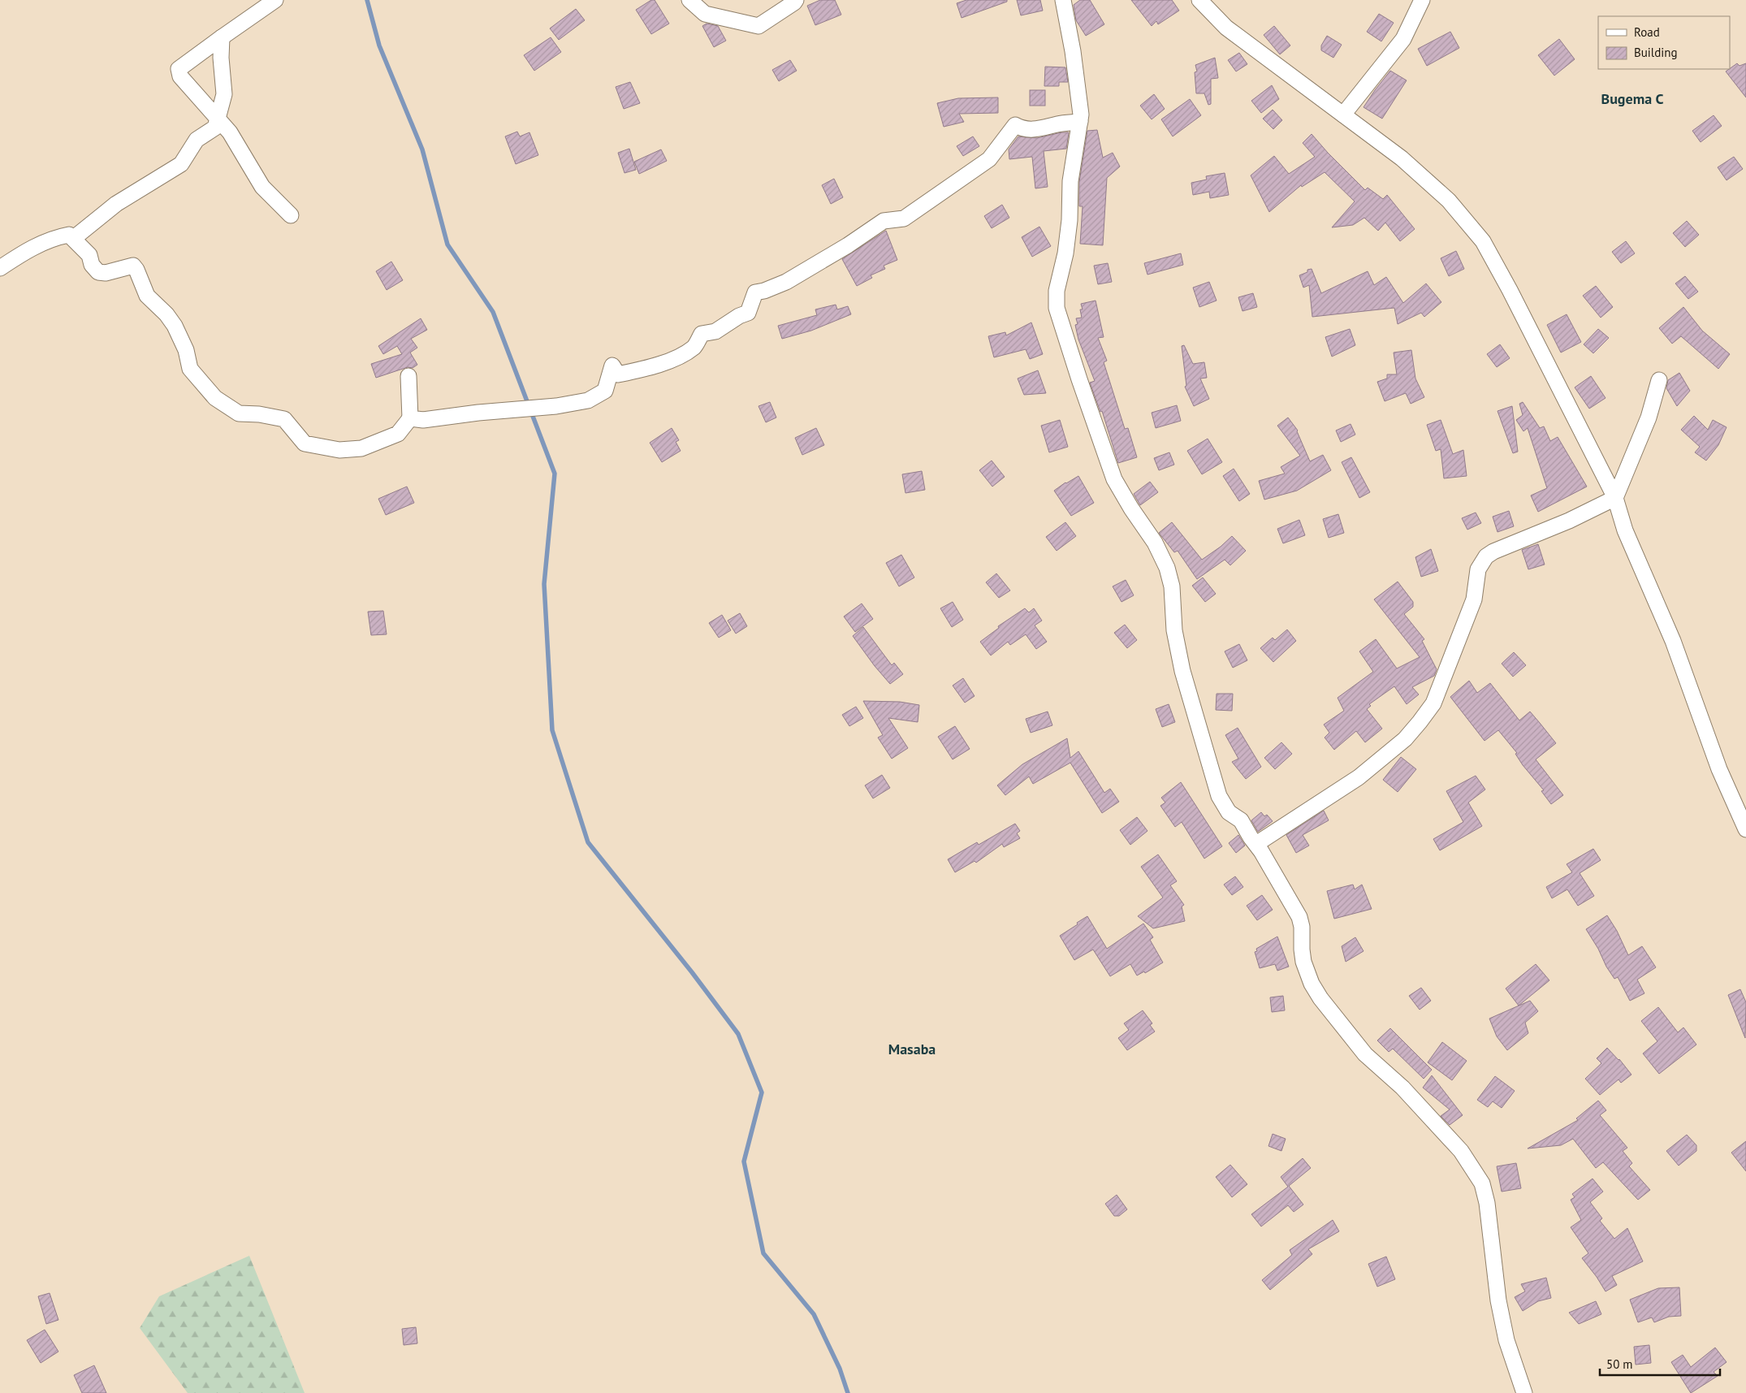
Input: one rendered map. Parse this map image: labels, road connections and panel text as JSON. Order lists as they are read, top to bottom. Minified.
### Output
{"districts":["Bugema C","Masaba"],"legend":["Road","Building"],"scale_bar":"50 m"}
